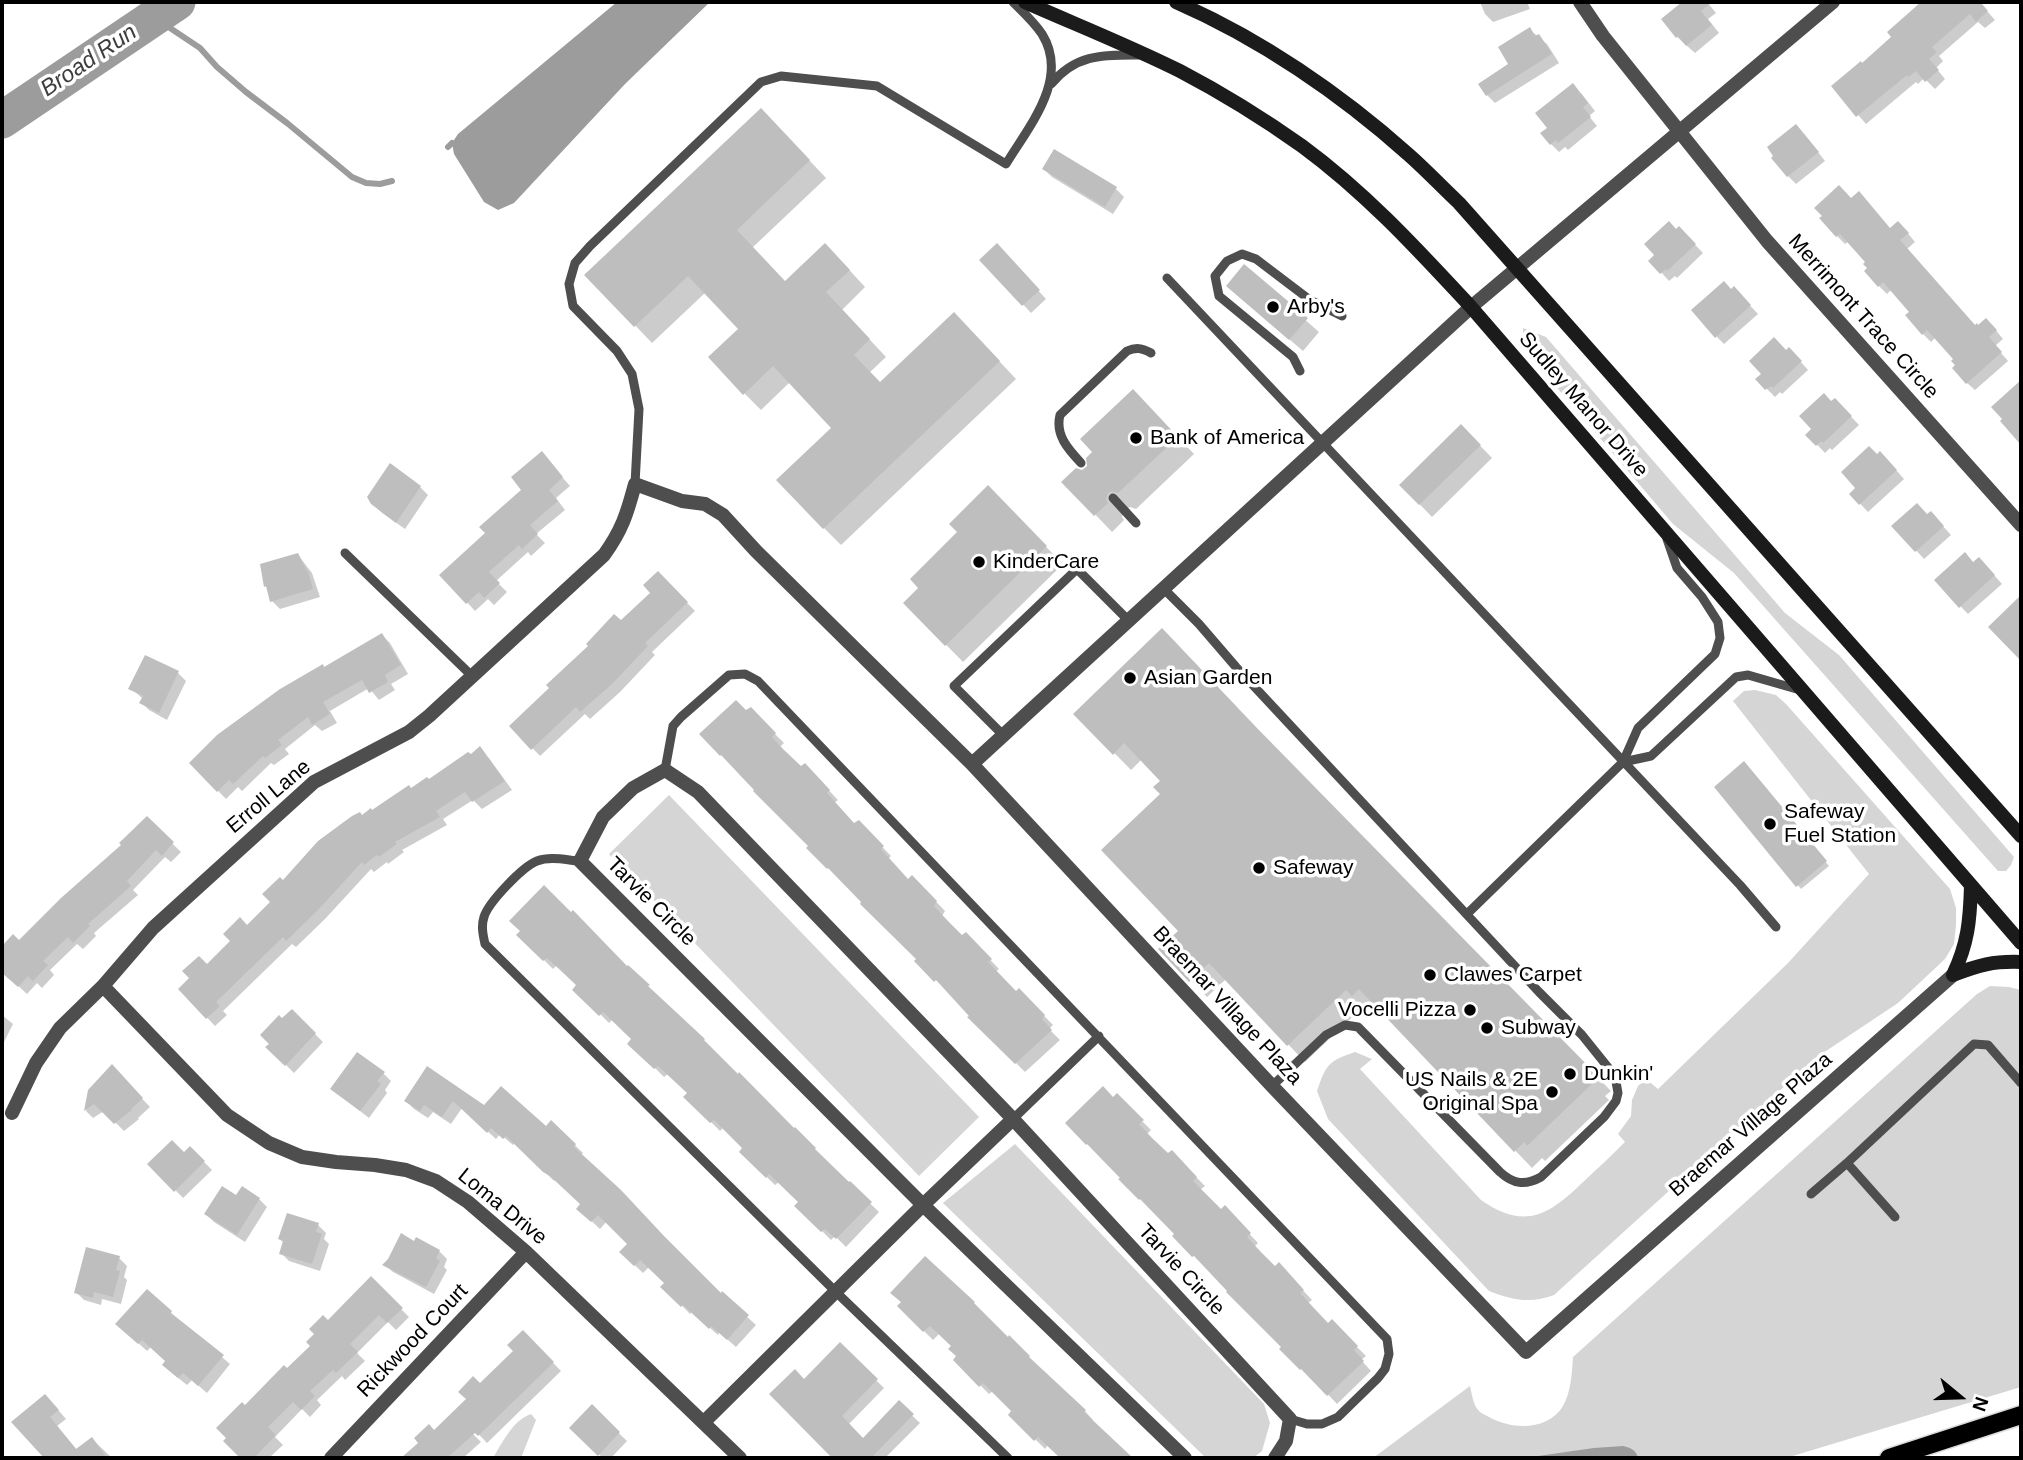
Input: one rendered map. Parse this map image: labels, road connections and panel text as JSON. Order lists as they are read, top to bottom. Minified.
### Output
{"streets":{"main road":["Sudley Manor Drive"],"street":["Merrimont Trace Circle","Erroll Lane","Tarvie Circle","Braemar Village Plaza","Loma Drive","Rickwood Court"]},"crossings":[["Erroll Lane","Braemar Village Plaza"],["Erroll Lane","Loma Drive"],["Loma Drive","Rickwood Court"]],"water":["Broad Run"],"places":["Arby's","Bank of America","KinderCare","Asian Garden","Safeway Fuel Station","Safeway","Clawes Carpet","Vocelli Pizza","Subway","Dunkin'","US Nails & 2E Original Spa"],"north":"right"}
